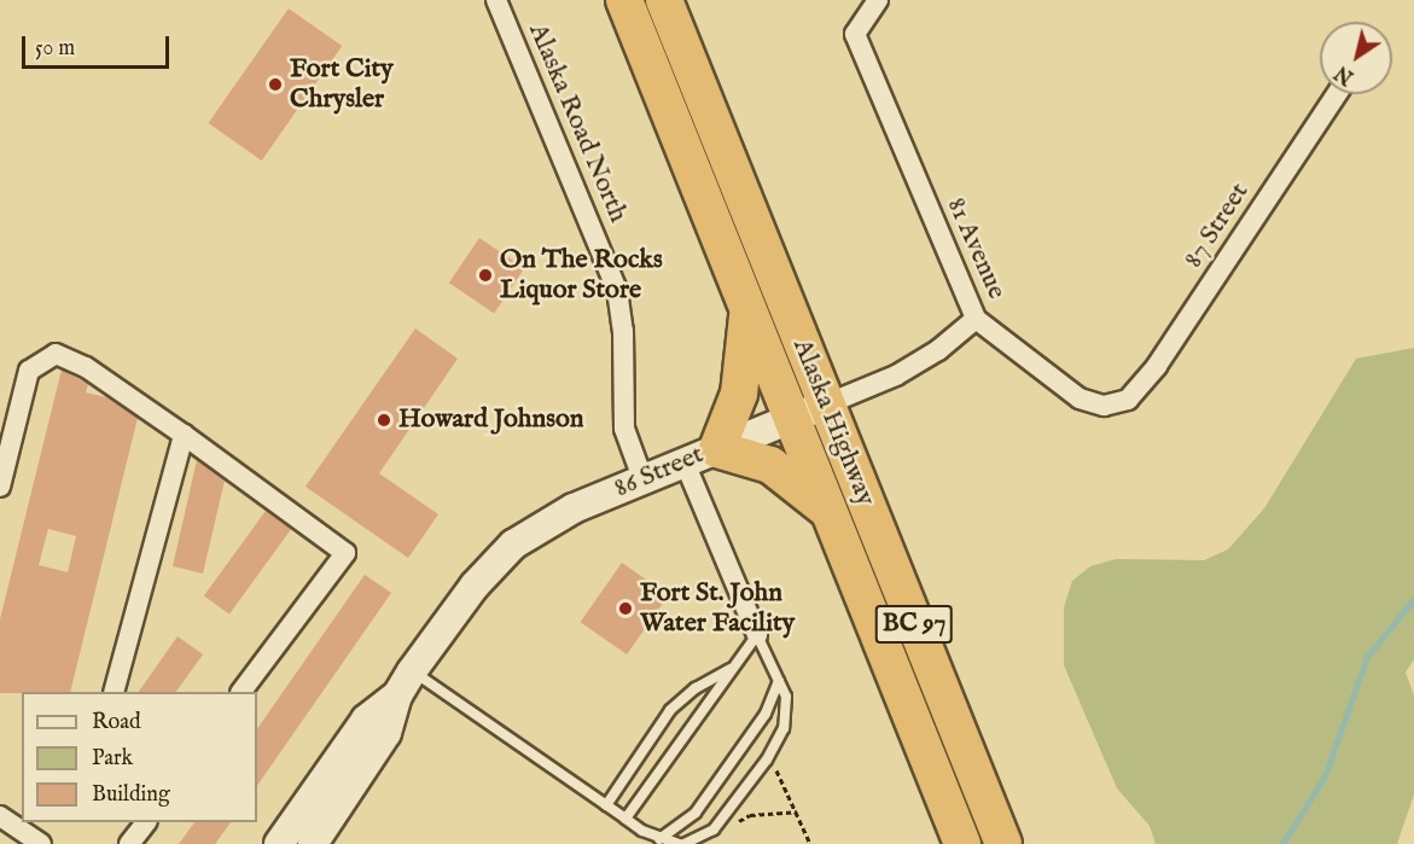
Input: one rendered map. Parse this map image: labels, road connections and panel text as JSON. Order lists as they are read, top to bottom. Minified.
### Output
{"streets":{"highway":["Alaska Highway","BC 97"],"main road":["86 Street"],"street":["Alaska Road North","87 Street","81 Avenue"]},"crossings":[["Alaska Road North","86 Street"],["87 Street","81 Avenue"],["81 Avenue","86 Street"],["Alaska Highway","86 Street"]],"places":["Fort City Chrysler","On The Rocks Liquor Store","Howard Johnson","Fort St. John Water Facility"],"legend":["Road","Park","Building"],"scale_bar":"50 m","north":"bottom left"}
